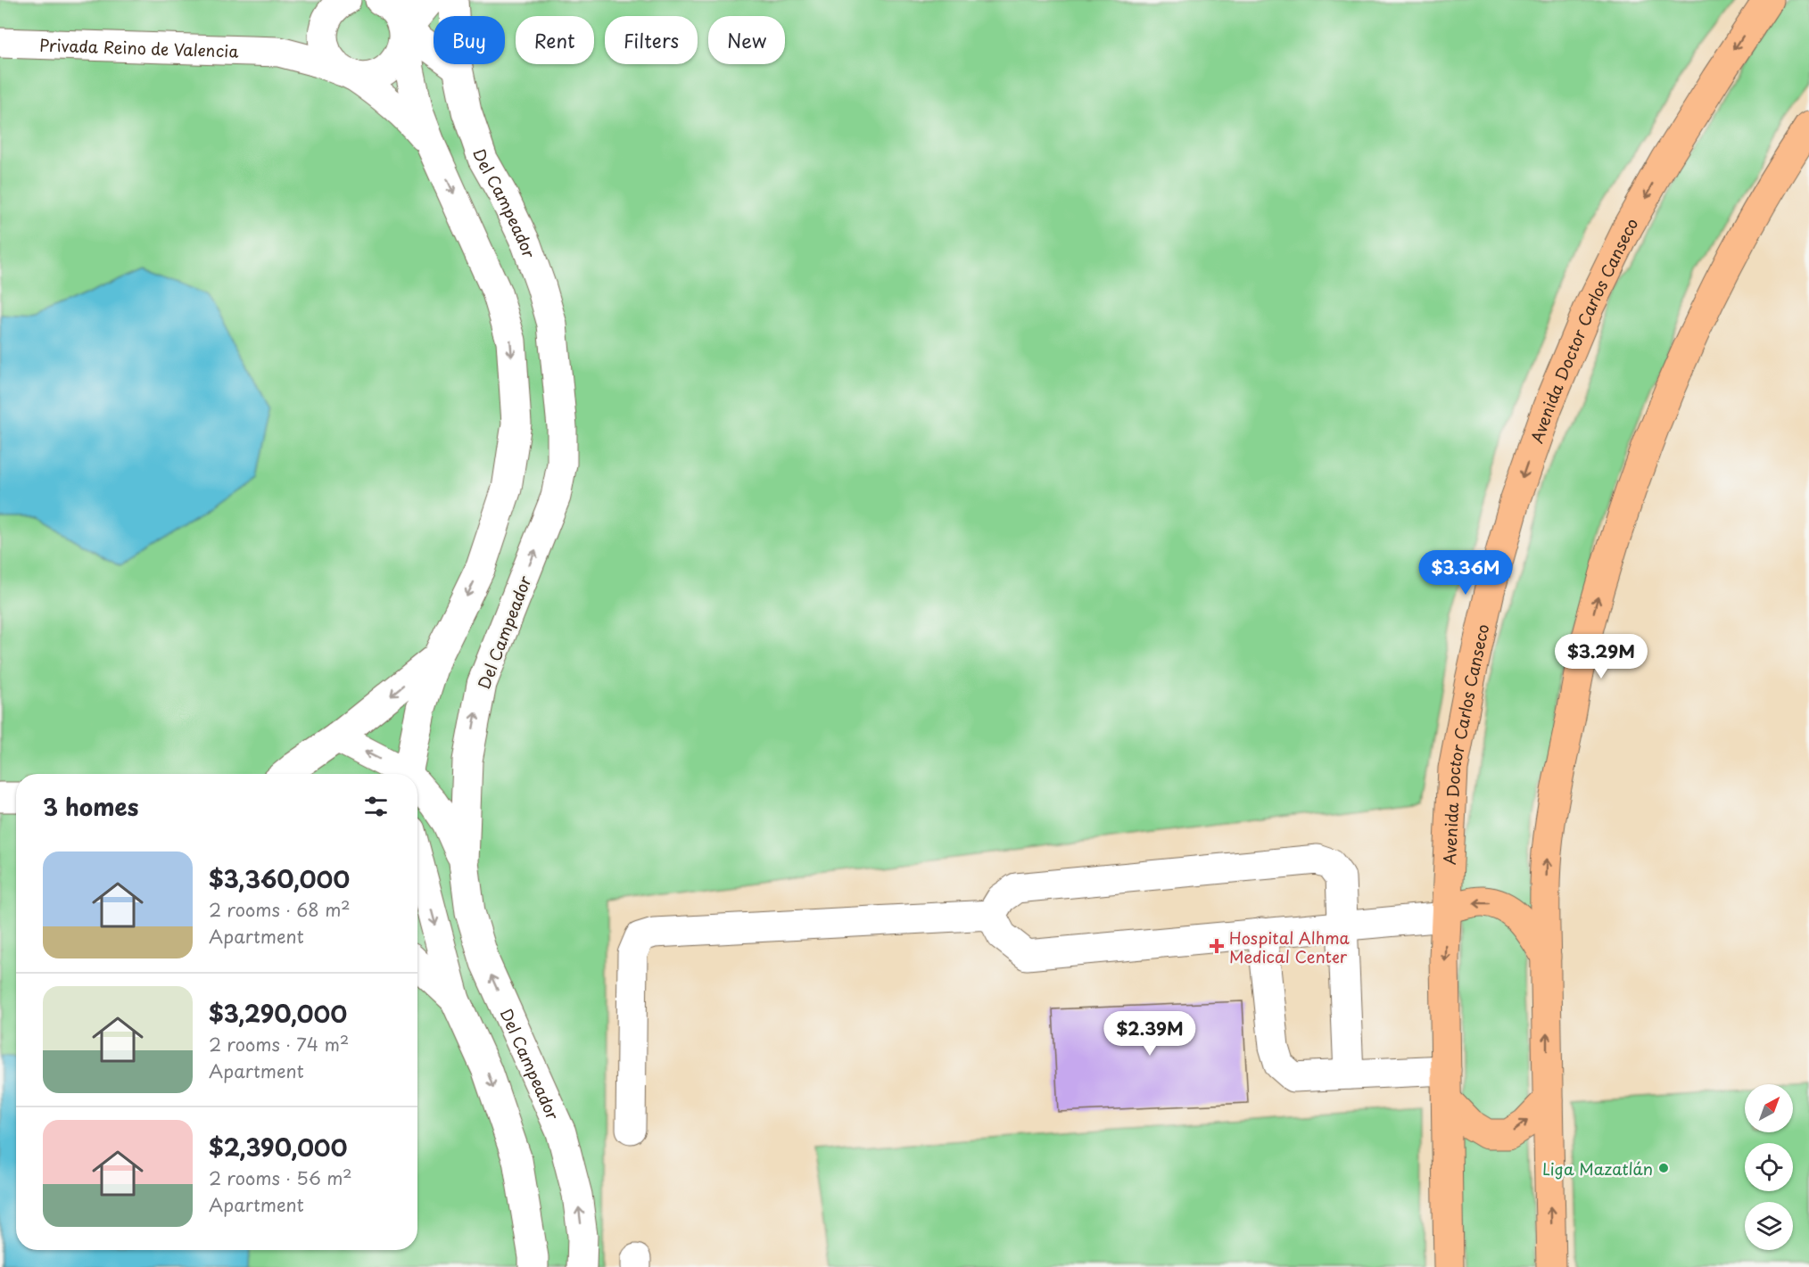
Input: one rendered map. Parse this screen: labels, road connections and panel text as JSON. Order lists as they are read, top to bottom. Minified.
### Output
{"streets":{"main road":["Avenida Doctor Carlos Canseco"],"street":["Privada Reino de Valencia","Del Campeador"]},"places":{"health":["Hospital Alhma Medical Center"],"other":["Liga Mazatlán"]},"north":"top right","page":{"chip":["Buy","Rent","Filters","New"],"price":["$3.36M","$3.29M","$2.39M"],"heading":"3 homes","list":[{"name":"$3,360,000","note":"2 rooms · 68 m² · Apartment"},{"name":"$3,290,000","note":"2 rooms · 74 m² · Apartment"},{"name":"$2,390,000","note":"2 rooms · 56 m² · Apartment"}]}}
